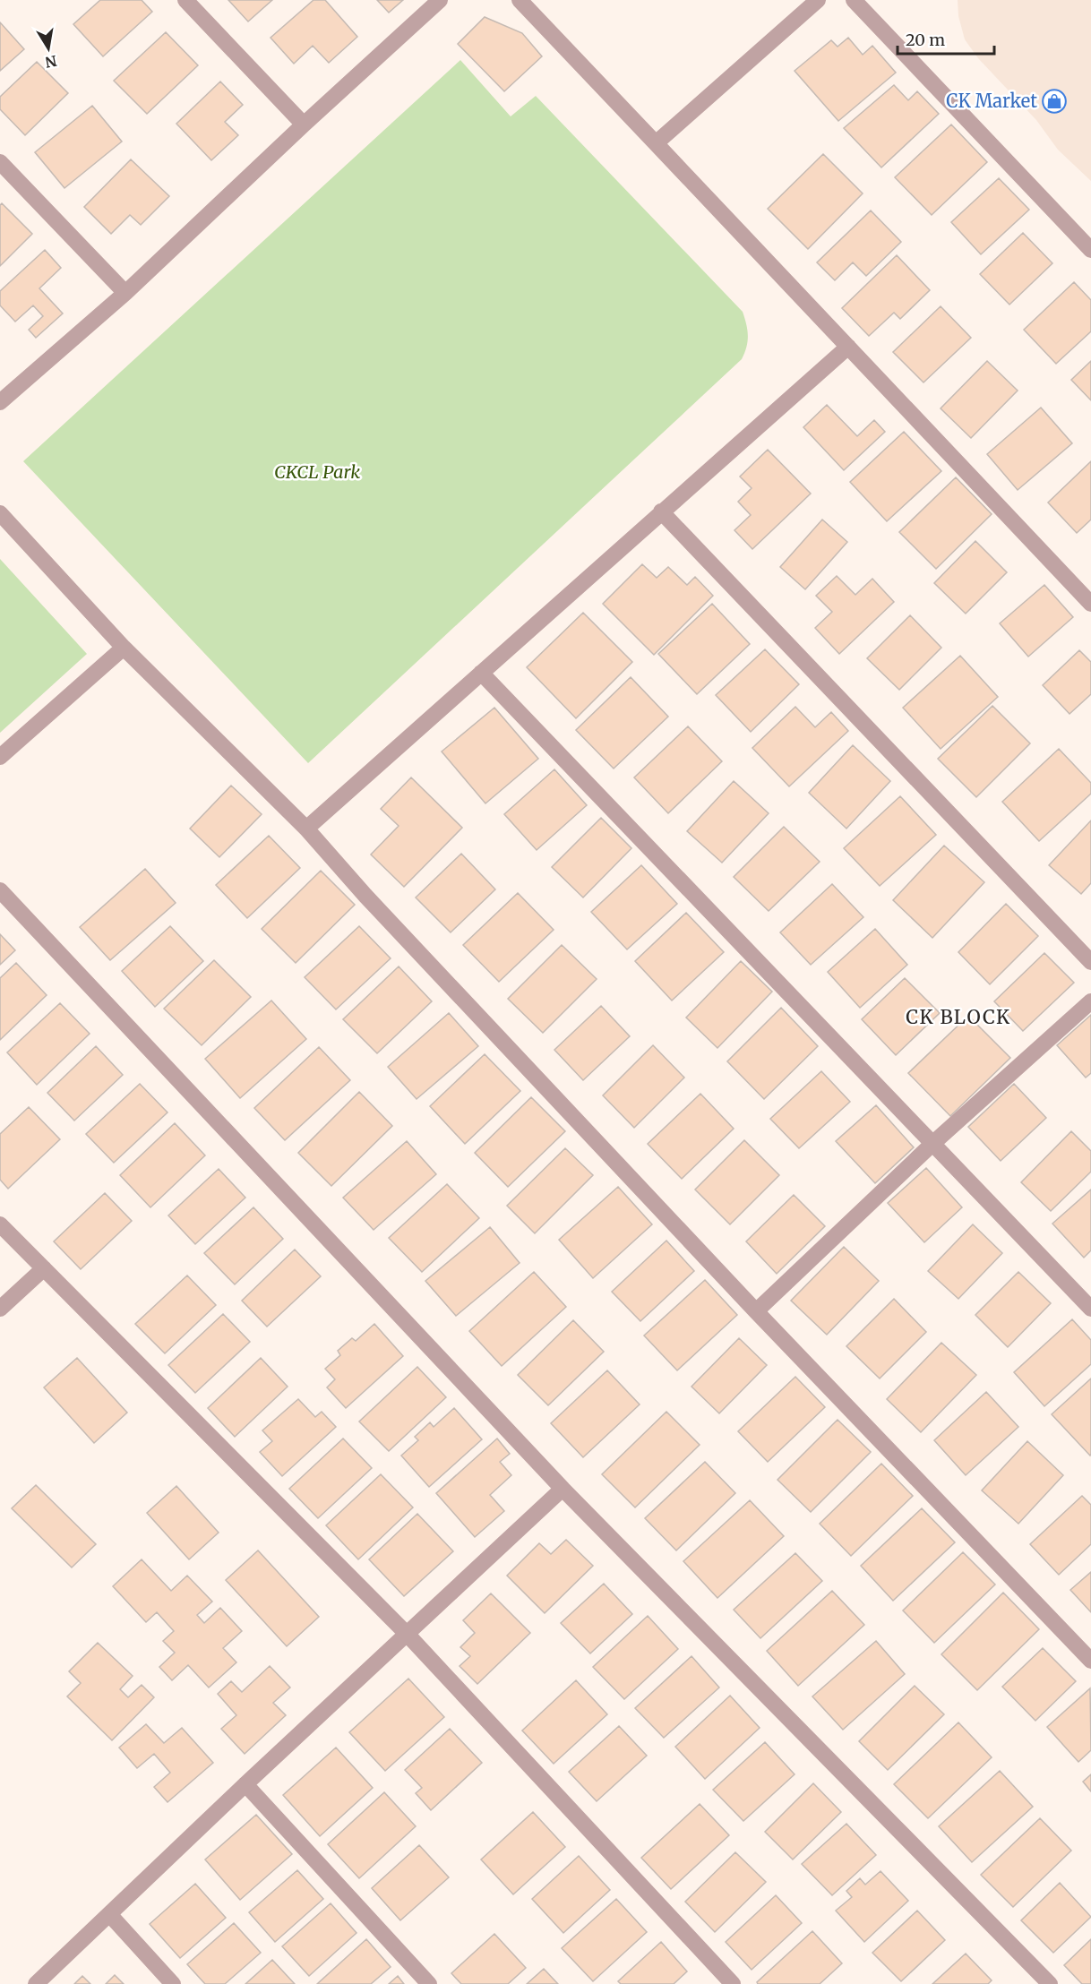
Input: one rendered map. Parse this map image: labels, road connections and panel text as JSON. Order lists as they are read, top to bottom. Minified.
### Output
{"districts":["CK BLOCK"],"parks":["CKCL Park"],"places":{"shop":["CK Market"]},"scale_bar":"20 m","north":"bottom"}
